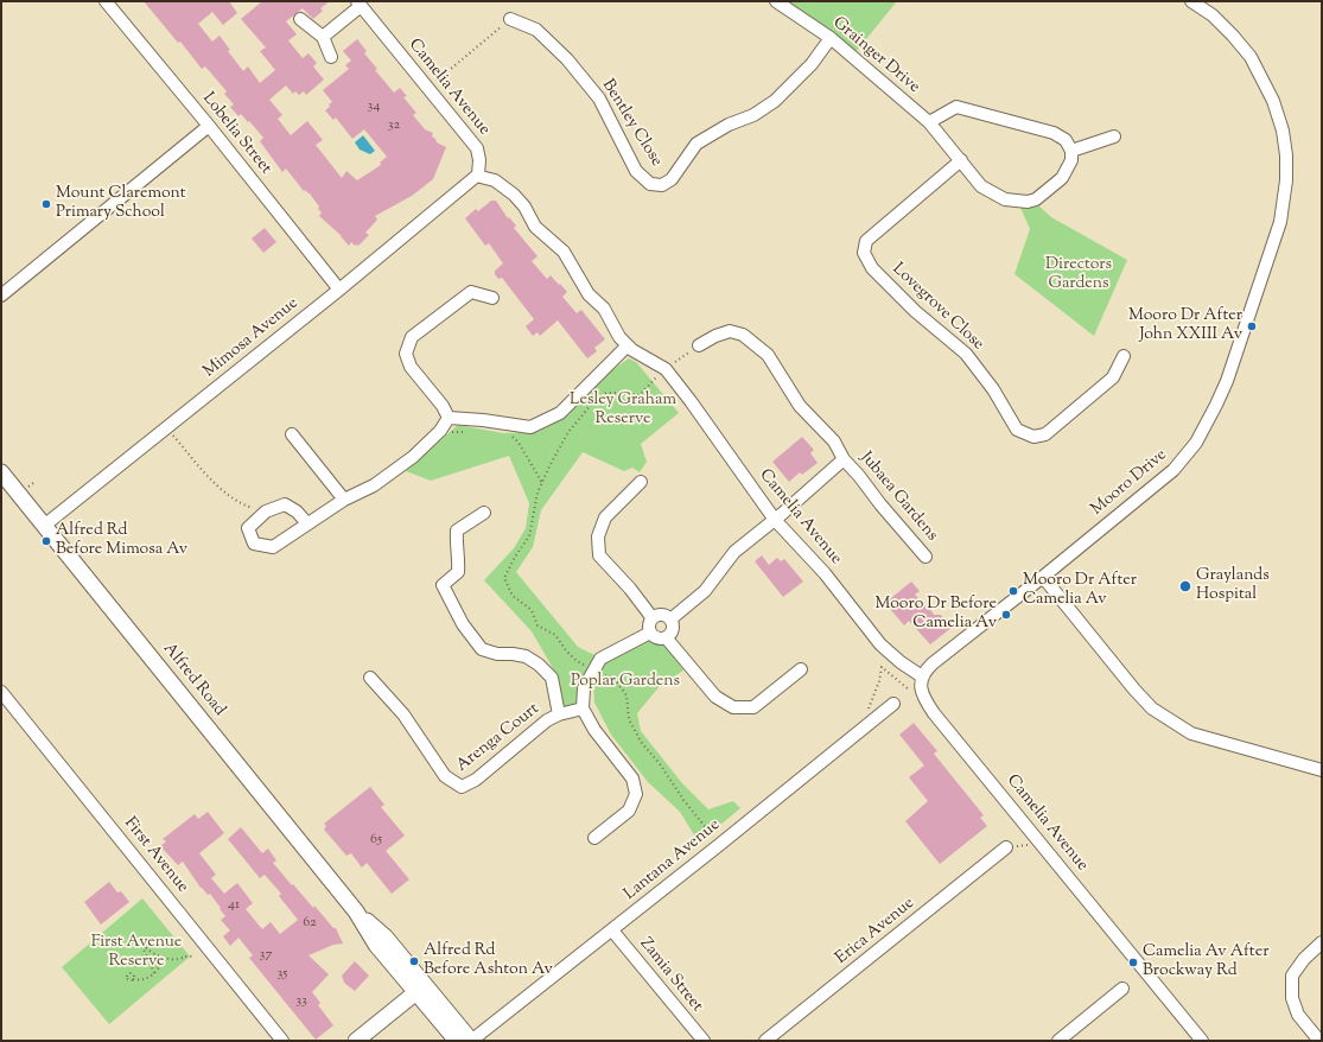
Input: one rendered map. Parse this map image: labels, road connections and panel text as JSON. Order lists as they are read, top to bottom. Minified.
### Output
{"streets":{"main road":["Alfred Road"],"street":["Grainger Drive","Camelia Avenue","Bentley Close","Lobelia Street","Lovegrove Close","Mimosa Avenue","Mooro Drive","Jubaea Gardens","Arenga Court","First Avenue","Lantana Avenue","Erica Avenue","Zamia Street"]},"crossings":[["Grainger Drive","Bentley Close"],["Grainger Drive","Lovegrove Close"],["Camelia Avenue","Mimosa Avenue"],["Camelia Avenue","Mooro Drive"],["Camelia Avenue","Jubaea Gardens"],["Lobelia Street","Mimosa Avenue"],["Mimosa Avenue","Alfred Road"],["Alfred Road","Lantana Avenue"],["Lantana Avenue","Zamia Street"]],"parks":["Directors Gardens","Lesley Graham Reserve","Poplar Gardens","First Avenue Reserve"],"places":["Mount Claremont Primary School","Mooro Dr After John XXIII Av","Alfred Rd Before Mimosa Av","Graylands Hospital","Mooro Dr After Camelia Av","Mooro Dr Before Camelia Av","Alfred Rd Before Ashton Av","Camelia Av After Brockway Rd"],"house_numbers":["34","32","65","41","62","37","35","33"]}
